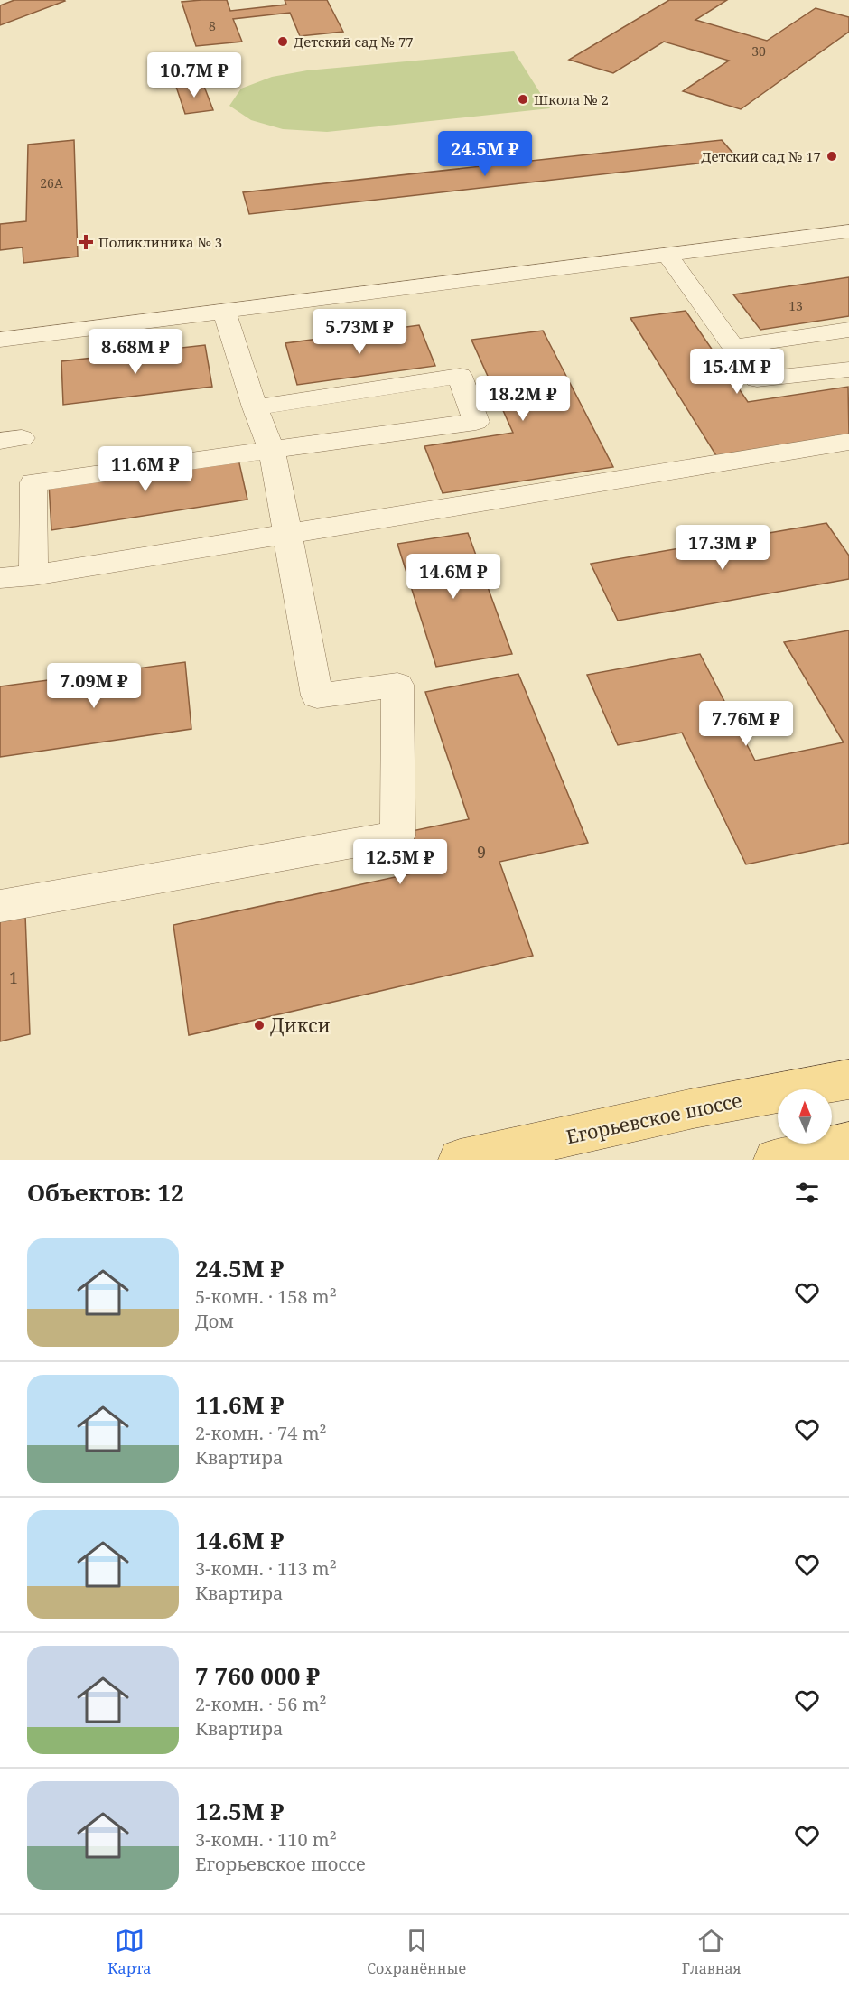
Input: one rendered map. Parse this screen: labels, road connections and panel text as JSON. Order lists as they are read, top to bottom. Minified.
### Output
{"streets":{"main road":["Егорьевское шоссе"]},"places":{"other":["Детский сад № 77","Школа № 2","Детский сад № 17","Дикси"],"health":["Поликлиника № 3"]},"house_numbers":["8","30","26А","13","9","1"],"north":"top","page":{"price":["10.7M ₽","24.5M ₽","5.73M ₽","8.68M ₽","15.4M ₽","18.2M ₽","11.6M ₽","17.3M ₽","14.6M ₽","7.09M ₽","7.76M ₽","12.5M ₽"],"heading":"Объектов: 12","list":[{"name":"24.5M ₽","note":"5-комн. · 158 m² · Дом"},{"name":"11.6M ₽","note":"2-комн. · 74 m² · Квартира"},{"name":"14.6M ₽","note":"3-комн. · 113 m² · Квартира"},{"name":"7 760 000 ₽","note":"2-комн. · 56 m² · Квартира"},{"name":"12.5M ₽","note":"3-комн. · 110 m² · Егорьевское шоссе"}],"tabs":["Карта","Сохранённые","Главная"]}}
